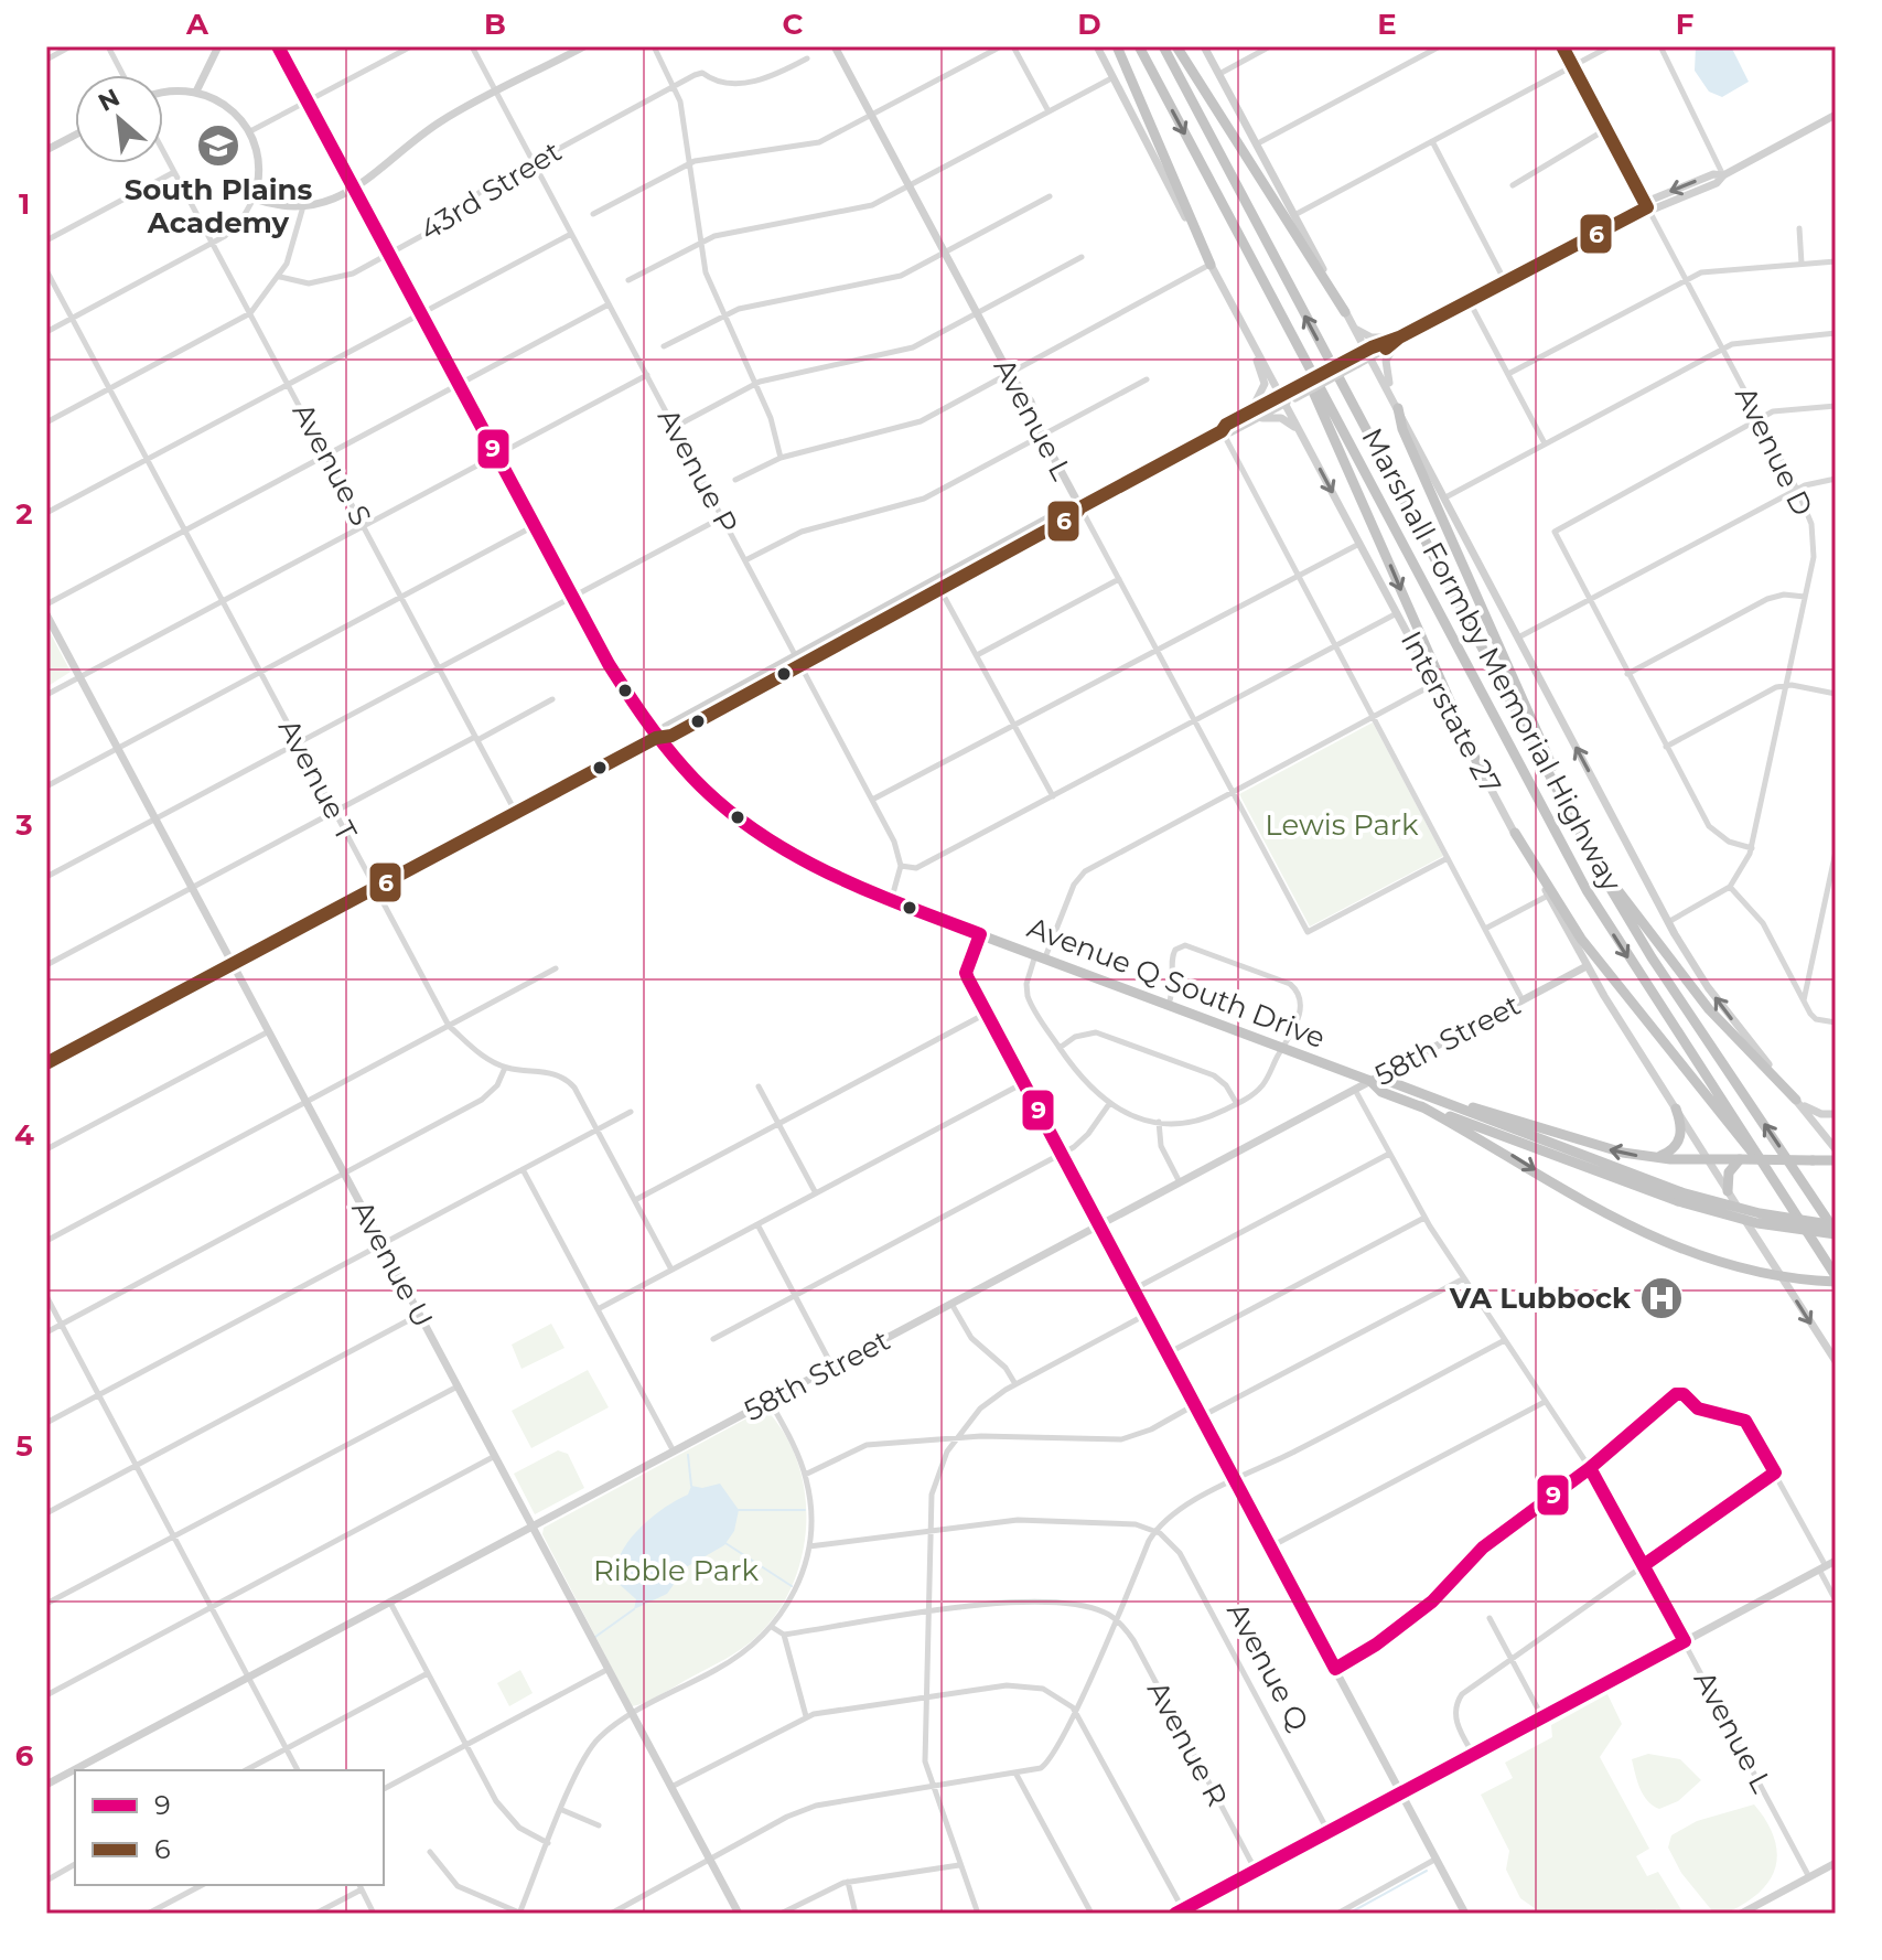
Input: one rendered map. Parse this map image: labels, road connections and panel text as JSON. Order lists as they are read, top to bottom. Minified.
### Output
{"streets":{"highway":["Marshall Formby Memorial Highway","Avenue Q South Drive"],"street":["43rd Street","Avenue L","Avenue D","Avenue S","Avenue P","Interstate 27","Avenue T","58th Street","Avenue U","Avenue Q","Avenue R"]},"crossings":[["43rd Street","Avenue P"],["Avenue L","58th Street"],["Interstate 27","58th Street"],["Avenue Q South Drive","58th Street"],["58th Street","Avenue U"]],"parks":["Lewis Park","Ribble Park"],"places":{"school or university":["South Plains Academy"],"hospital":["VA Lubbock"]},"lines":["transit line 9","transit line 6"],"legend":["9","6"],"north":"top left","grid":{"columns":["A","B","C","D","E","F"],"rows":["1","2","3","4","5","6"]}}
